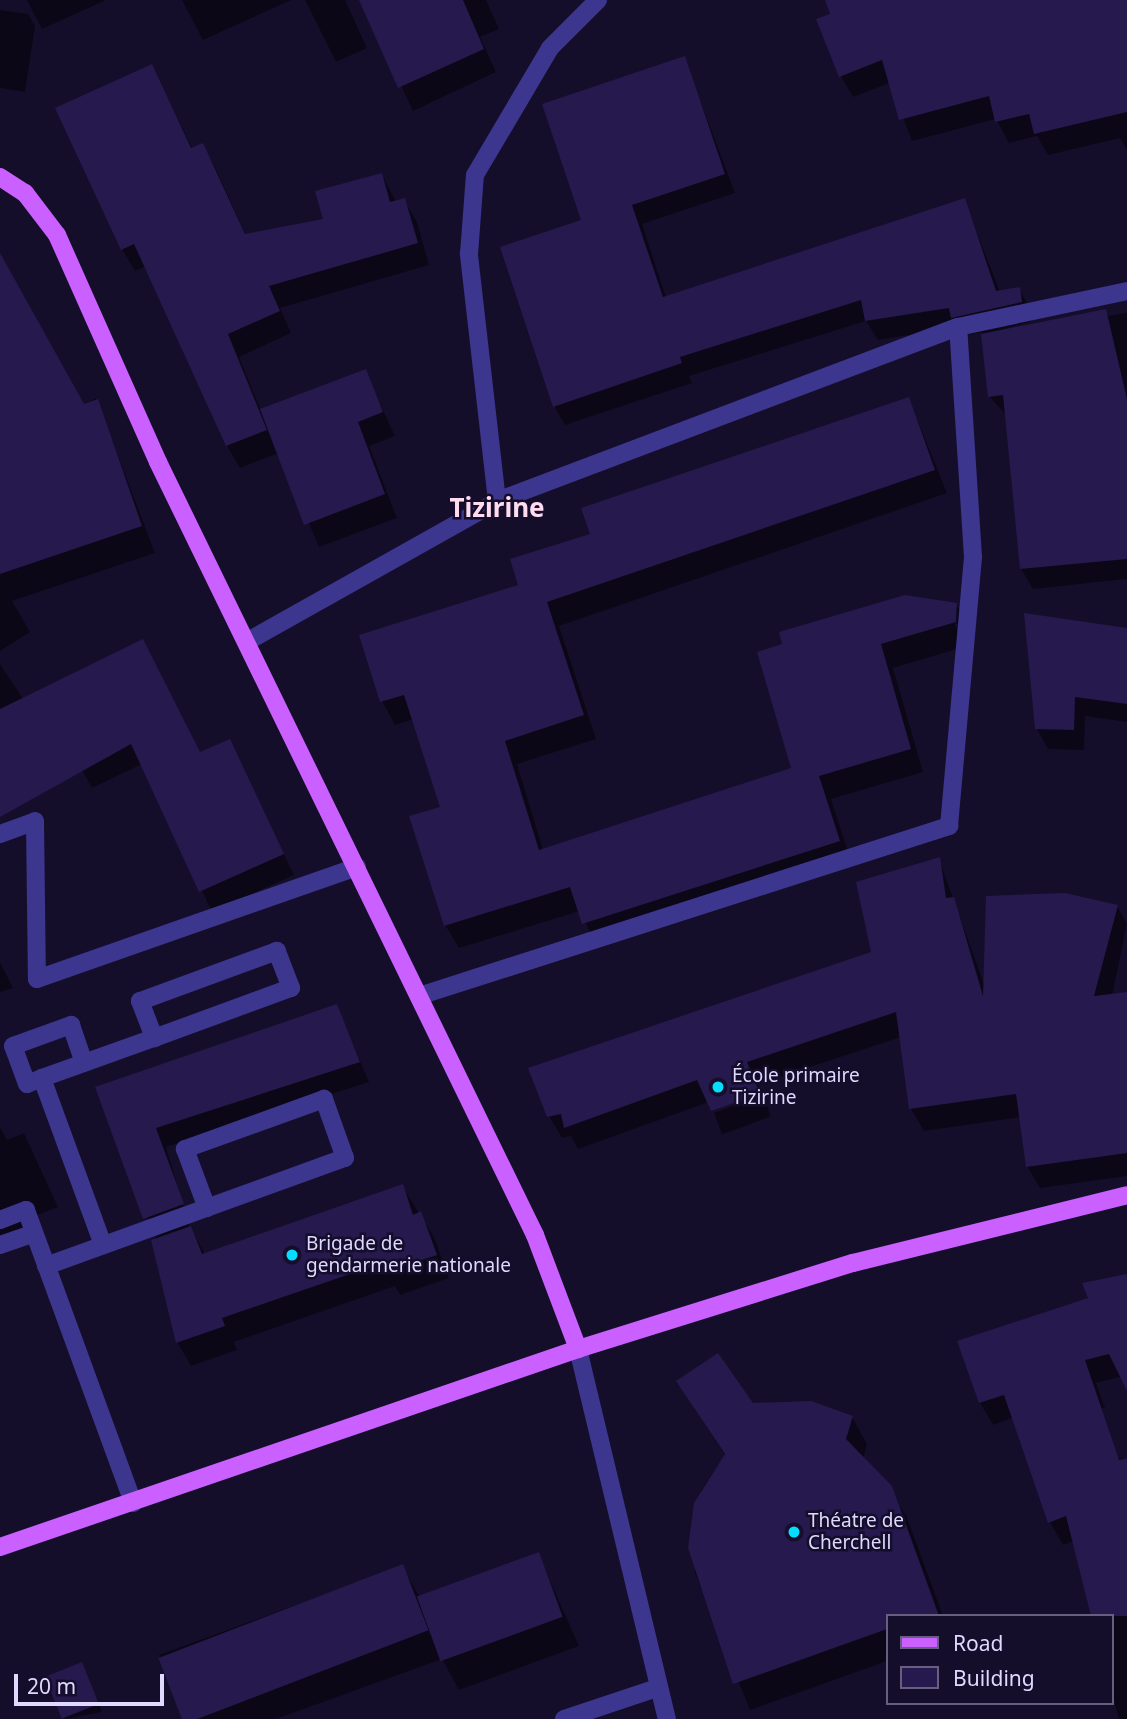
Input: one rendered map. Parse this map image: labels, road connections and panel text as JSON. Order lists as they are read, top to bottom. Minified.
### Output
{"districts":["Tizirine"],"places":["École primaire Tizirine","Brigade de gendarmerie nationale","Théatre de Cherchell"],"legend":["Road","Building"],"scale_bar":"20 m"}
